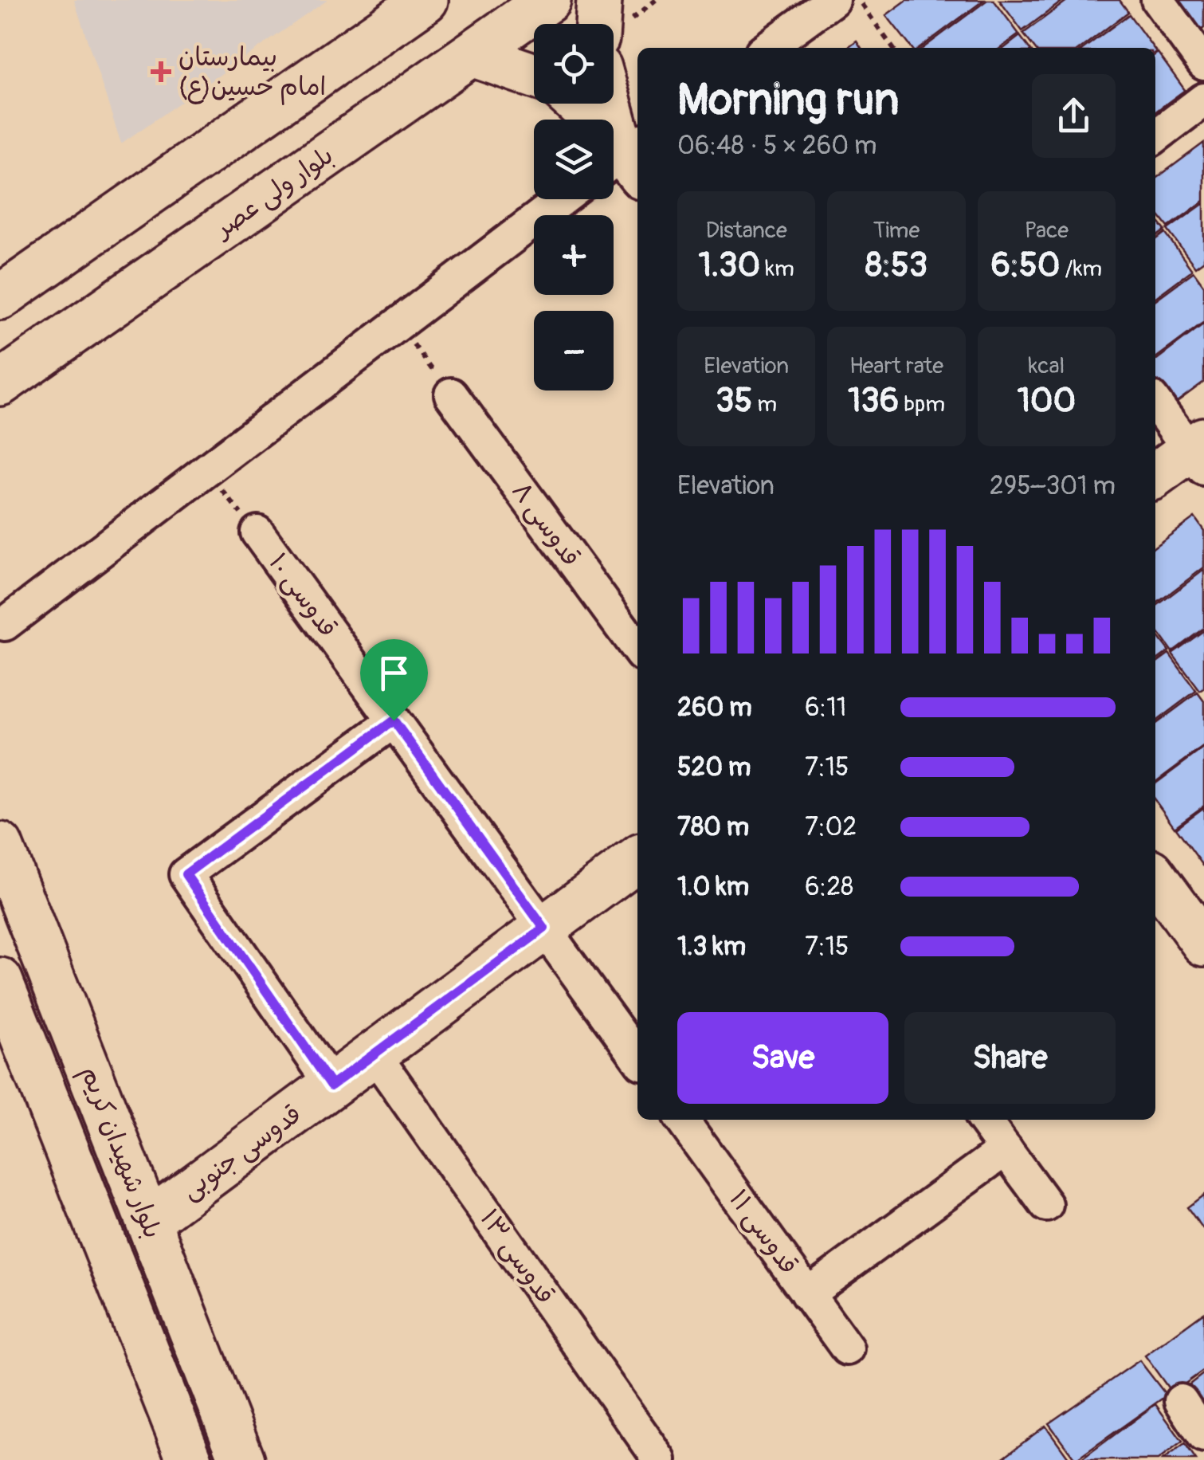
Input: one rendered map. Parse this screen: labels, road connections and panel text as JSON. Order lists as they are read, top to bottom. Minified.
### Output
{"streets":{"street":["بلوار ولی عصر","قدوسی ۸","قدوسی ۱۰","بلوار شهیدان کریم","قدوسی جنوبی","قدوسی ۱۱","قدوسی ۱۳"]},"crossings":[["قدوسی ۱۰","قدوسی جنوبی"],["بلوار شهیدان کریم","قدوسی جنوبی"],["قدوسی جنوبی","قدوسی ۱۳"]],"places":{"health":["بیمارستان امام حسین(ع)"]},"page":{"map_buttons":["+","−"],"heading":["Morning run","06:48 · 5 × 260 m"],"stats":[["Distance","1.30 km"],["Time","8:53"],["Pace","6:50 /km"],["Elevation","35 m"],["Heart rate","136 bpm"],["kcal","100"]],"chart":["Elevation","295–301 m"],"list":[{"name":"260 m","note":"6:11"},{"name":"520 m","note":"7:15"},{"name":"780 m","note":"7:02"},{"name":"1.0 km","note":"6:28"},{"name":"1.3 km","note":"7:15"}],"buttons":["Save","Share"]}}
